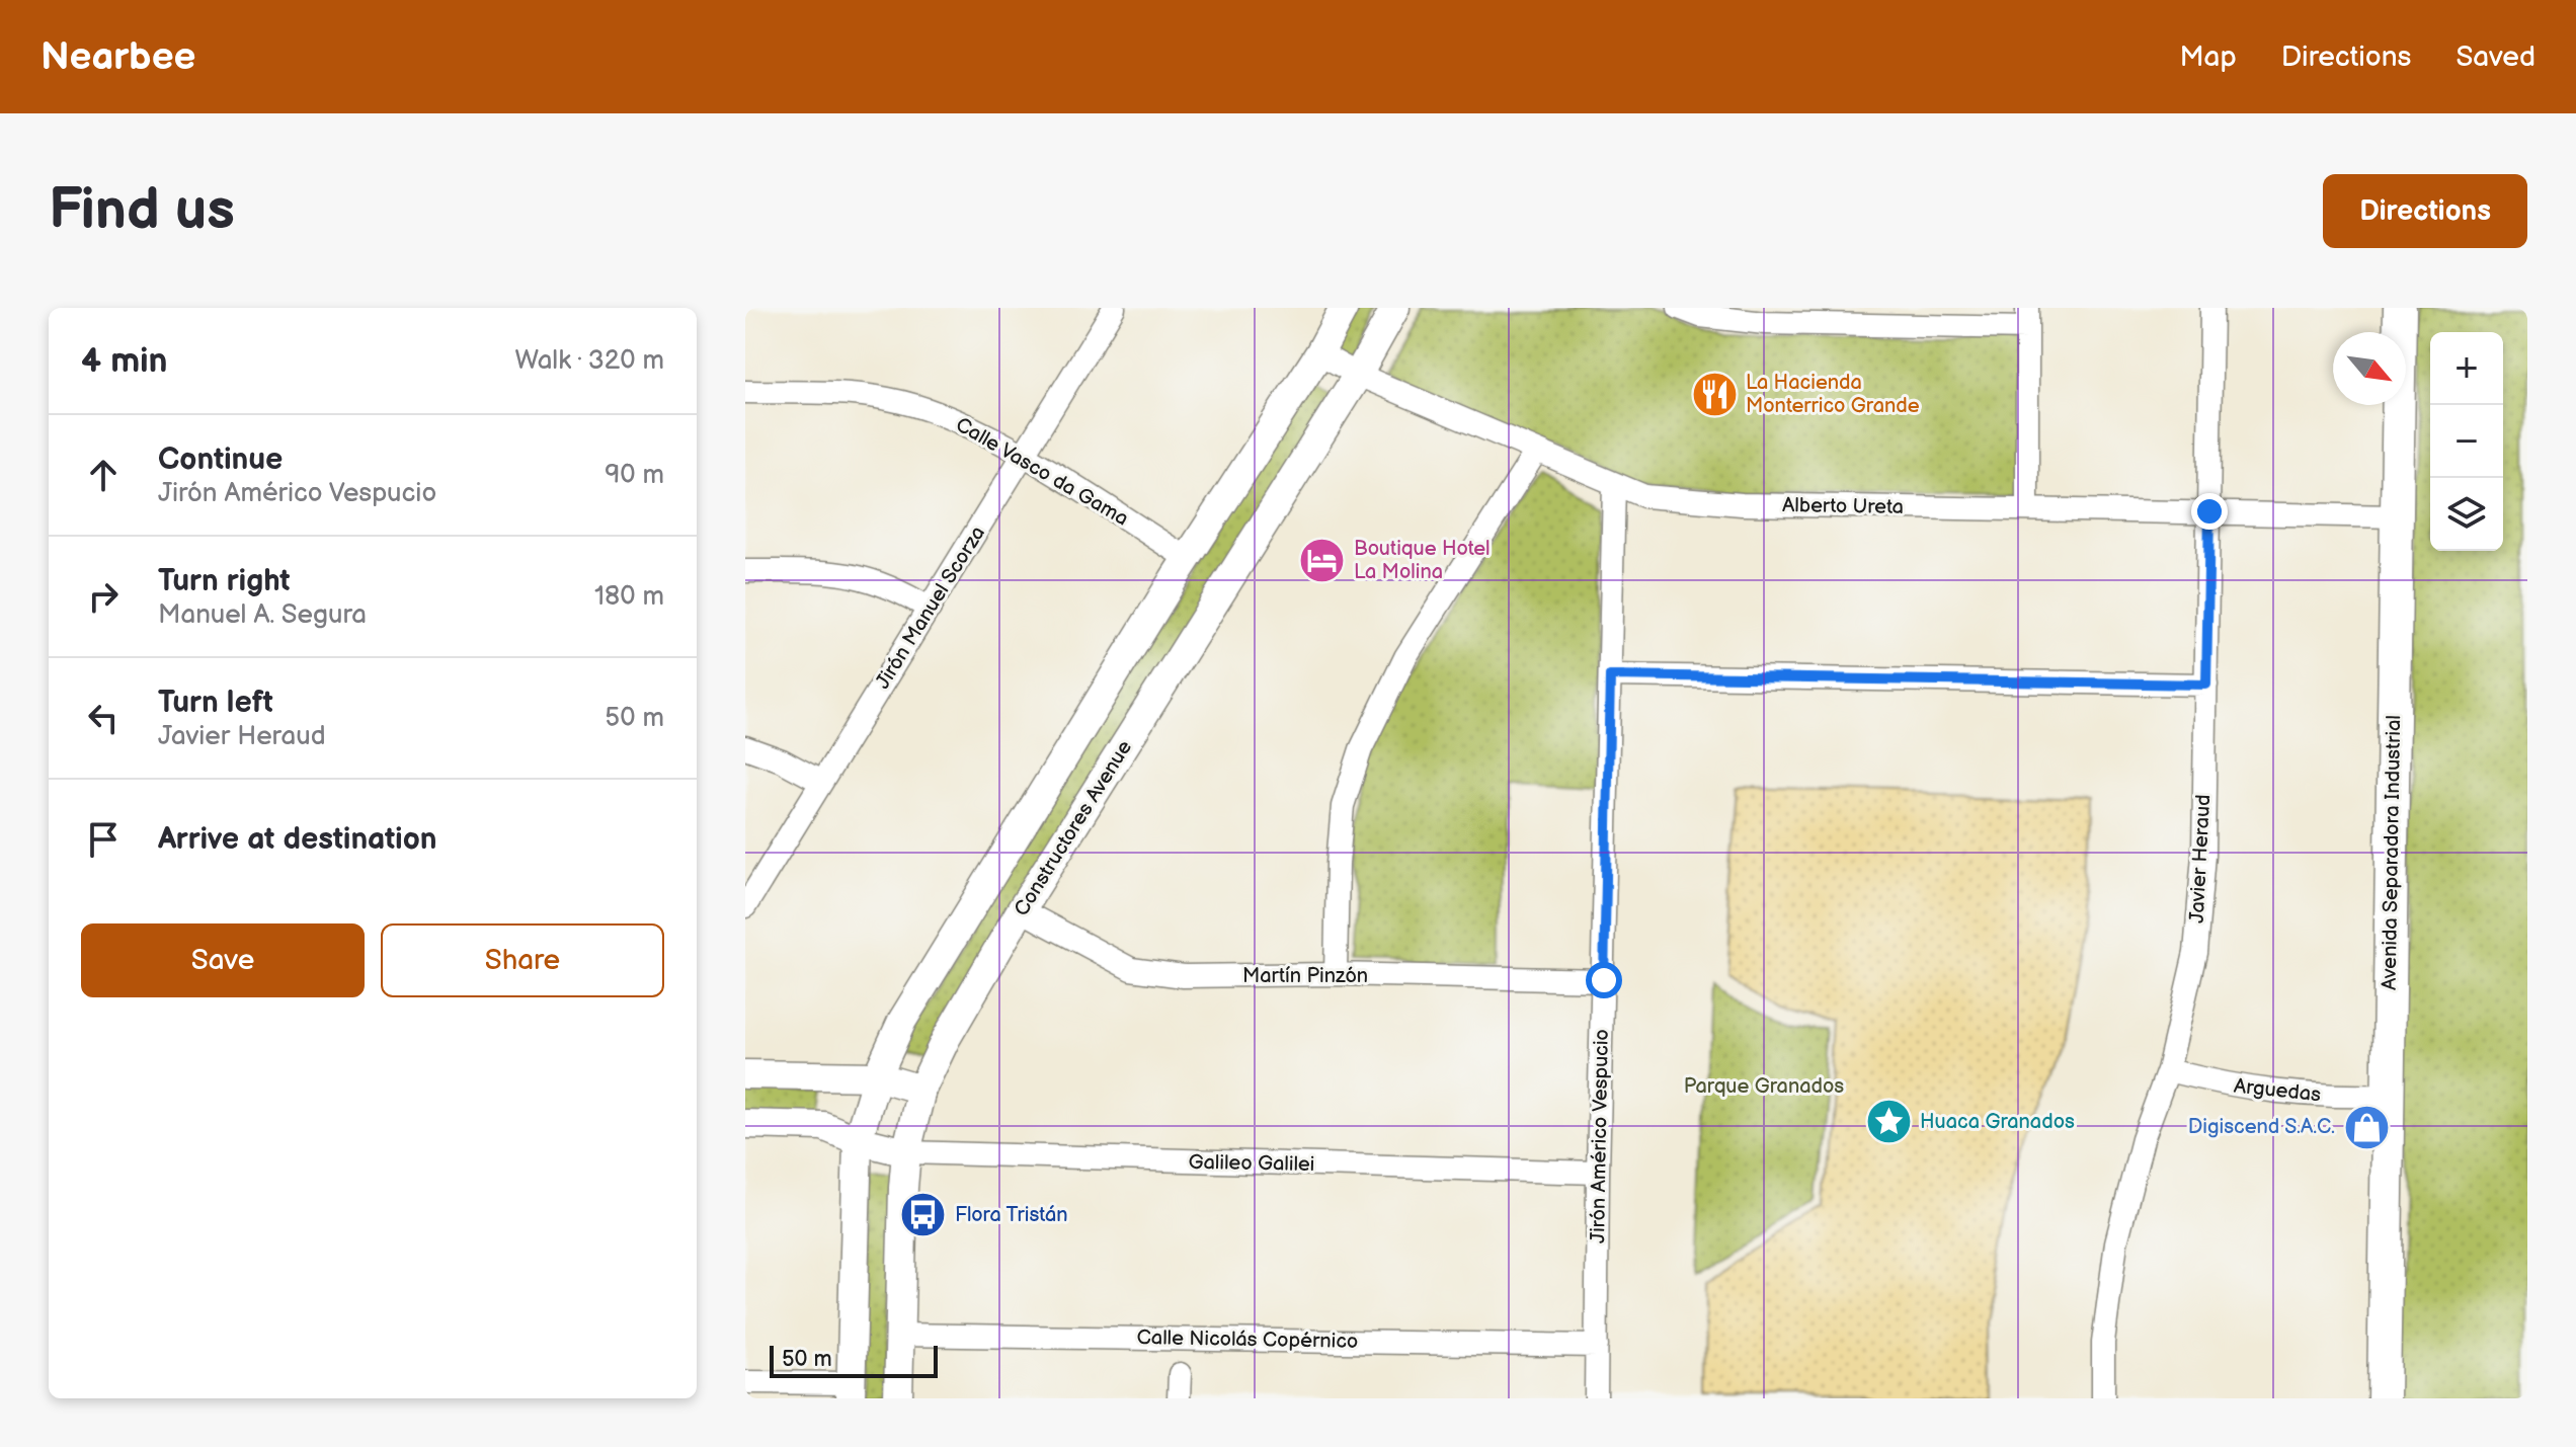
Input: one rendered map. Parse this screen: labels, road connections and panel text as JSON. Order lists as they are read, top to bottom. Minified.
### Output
{"streets":{"main road":["Avenida Separadora Industrial"],"street":["Calle Vasco da Gama","Alberto Ureta","Jirón Manuel Scorza","Constructores Avenue","Javier Heraud","Martín Pinzón","Arguedas","Jirón Américo Vespucio","Galileo Galilei","Calle Nicolás Copérnico"]},"crossings":[["Calle Vasco da Gama","Jirón Manuel Scorza"],["Alberto Ureta","Constructores Avenue"],["Alberto Ureta","Avenida Separadora Industrial"],["Alberto Ureta","Javier Heraud"],["Alberto Ureta","Jirón Américo Vespucio"],["Constructores Avenue","Martín Pinzón"],["Constructores Avenue","Galileo Galilei"],["Constructores Avenue","Calle Nicolás Copérnico"],["Avenida Separadora Industrial","Arguedas"],["Javier Heraud","Arguedas"],["Martín Pinzón","Jirón Américo Vespucio"],["Jirón Américo Vespucio","Galileo Galilei"],["Jirón Américo Vespucio","Calle Nicolás Copérnico"]],"parks":["Parque Granados"],"places":{"restaurant":["La Hacienda Monterrico Grande"],"hotel":["Boutique Hotel La Molina"],"place":["Huaca Granados"],"shop":["Digiscend S.A.C."],"bus stop":["Flora Tristán"]},"scale_bar":"50 m","north":"bottom right","page":{"header":"Nearbee","nav":["Map","Directions","Saved"],"buttons":["Directions",["Save","Share"]],"title":"Find us","heading":["4 min","Walk · 320 m"],"map_buttons":["+","−"],"list":[["Continue","Jirón Américo Vespucio","90 m"],["Turn right","Manuel A. Segura","180 m"],["Turn left","Javier Heraud","50 m"],"Arrive at destination"],"scale":"50 m"}}
